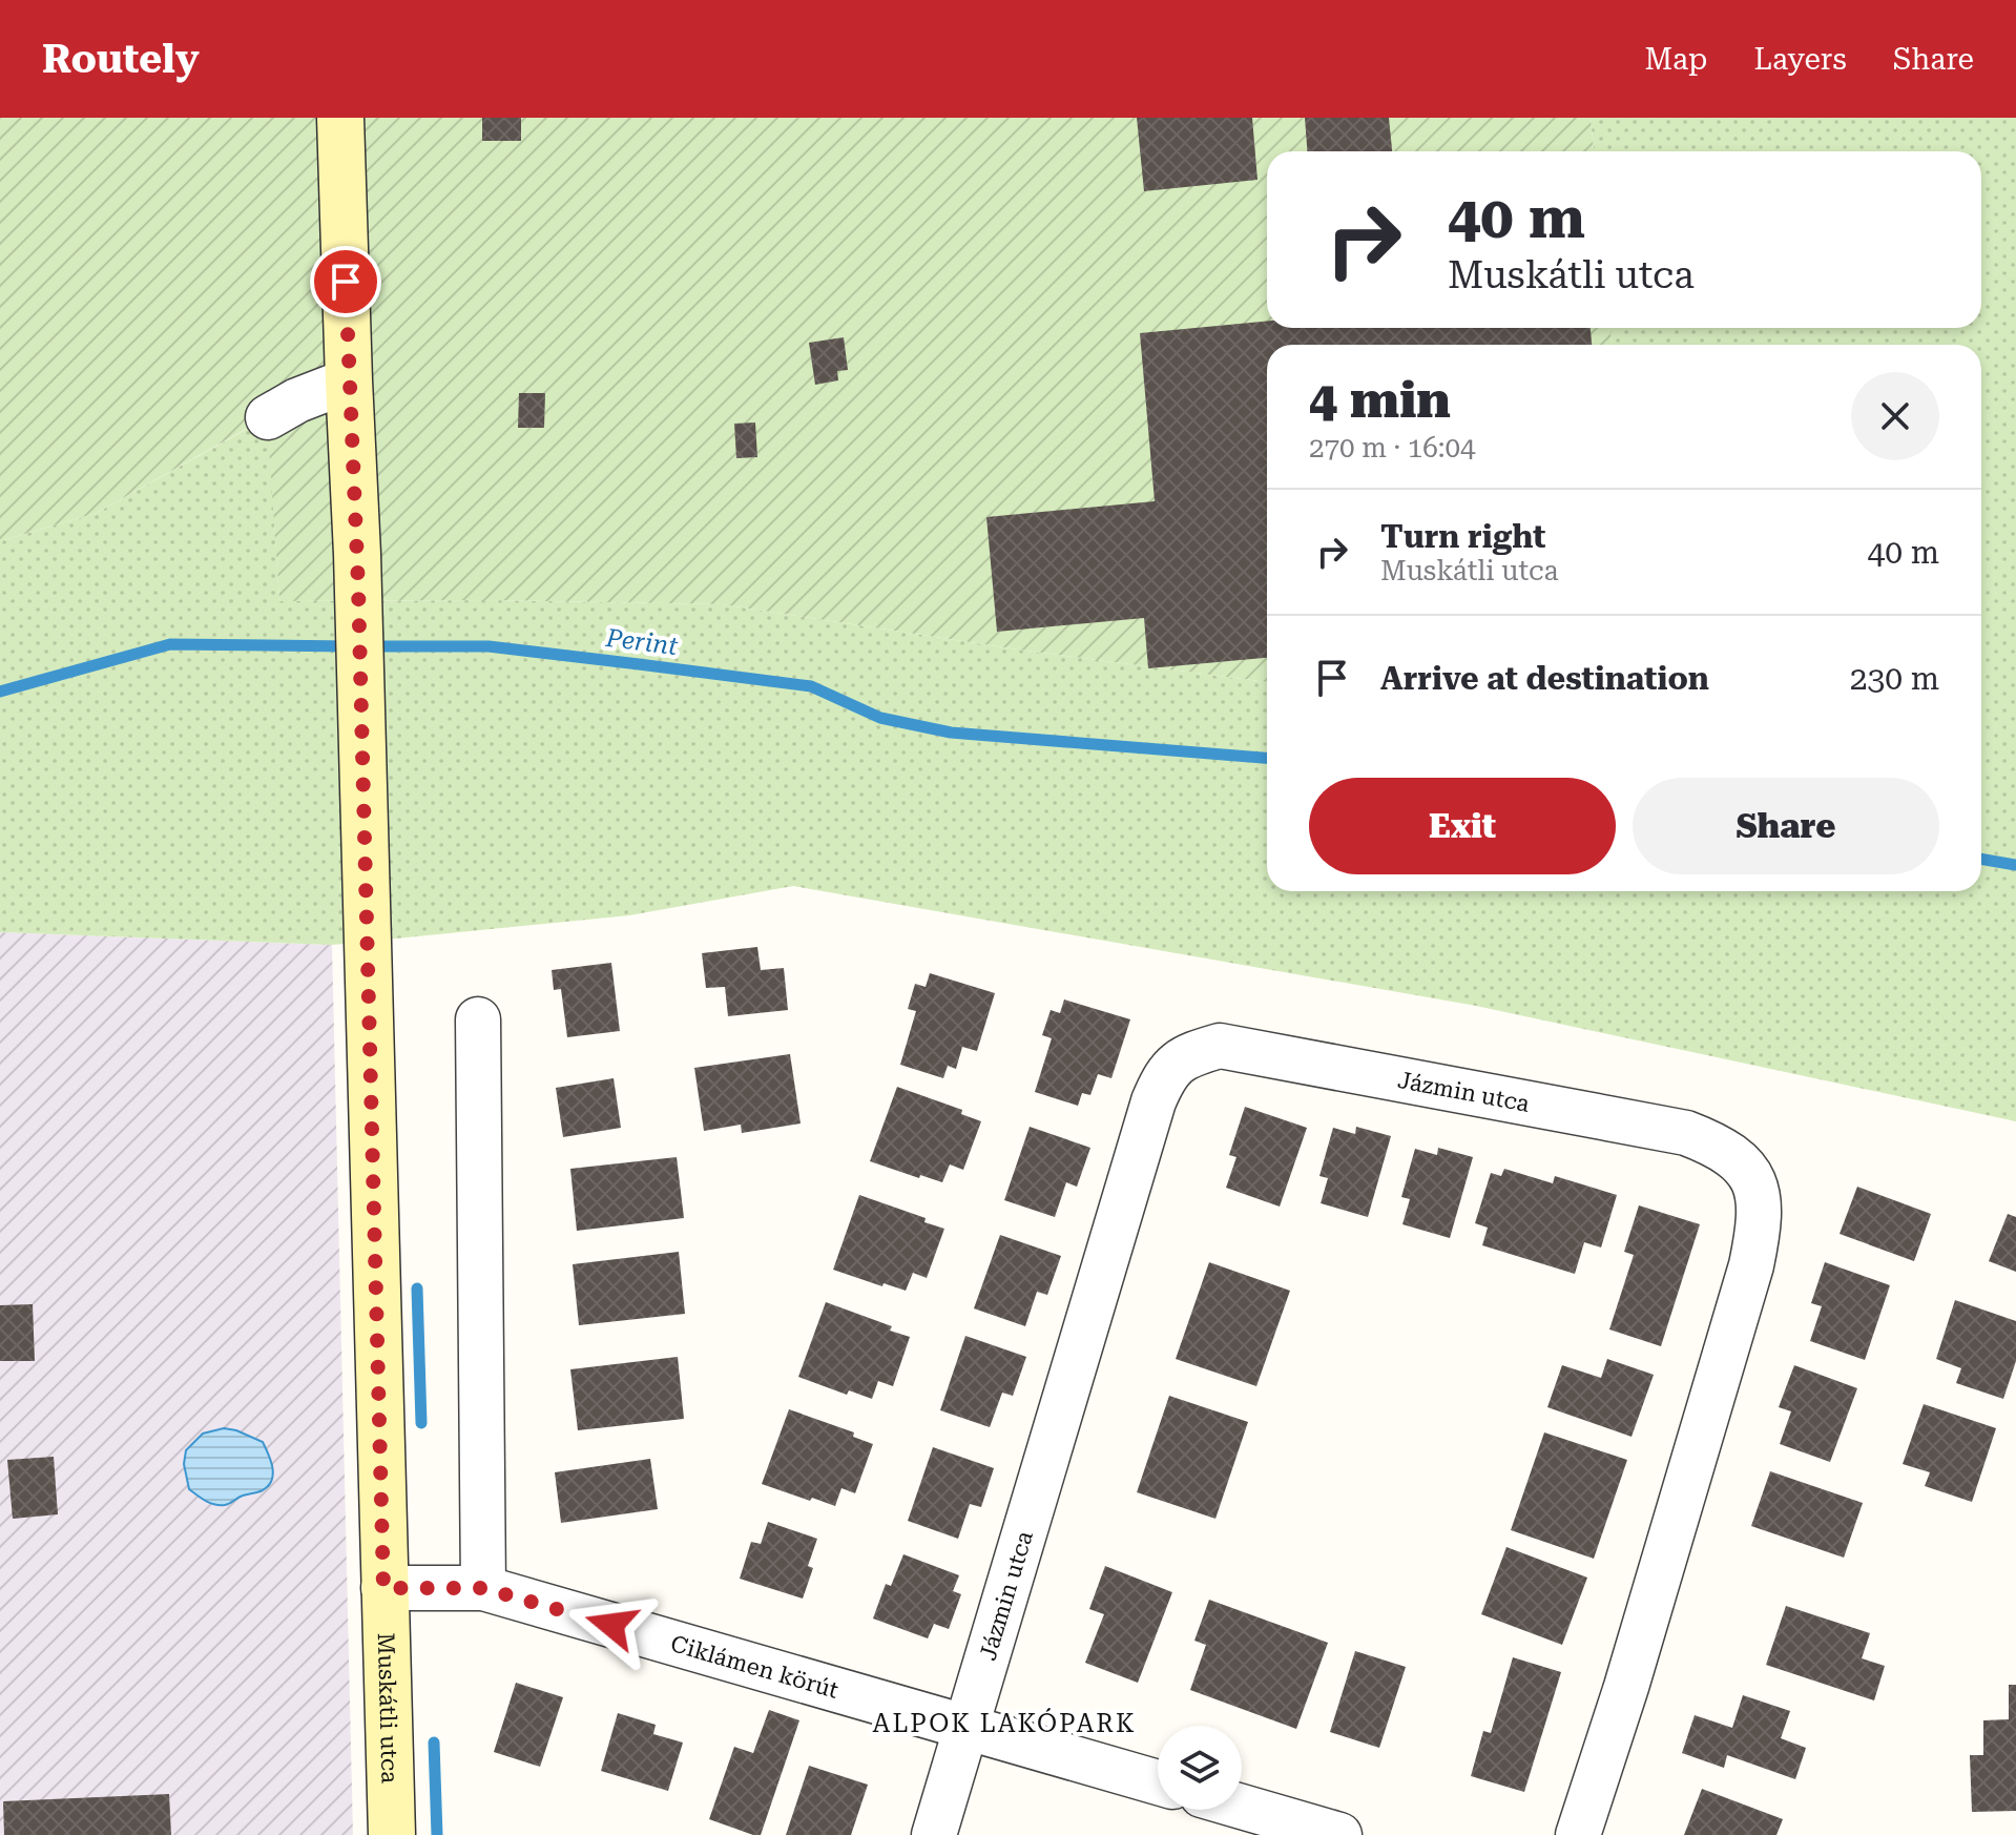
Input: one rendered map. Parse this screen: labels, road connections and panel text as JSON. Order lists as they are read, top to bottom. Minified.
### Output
{"streets":{"main road":["Muskátli utca"],"street":["Jázmin utca","Ciklámen körút"]},"crossings":[["Jázmin utca","Ciklámen körút"],["Ciklámen körút","Muskátli utca"]],"districts":["ALPOK LAKÓPARK"],"water":["Perint"],"page":{"header":"Routely","nav":["Map","Layers","Share"],"turn":["40 m","Muskátli utca"],"heading":["4 min","270 m · 16:04"],"list":[{"name":"Turn right","note":"Muskátli utca","value":"40 m"},{"name":"Arrive at destination","value":"230 m"}],"buttons":["Exit","Share"]}}
